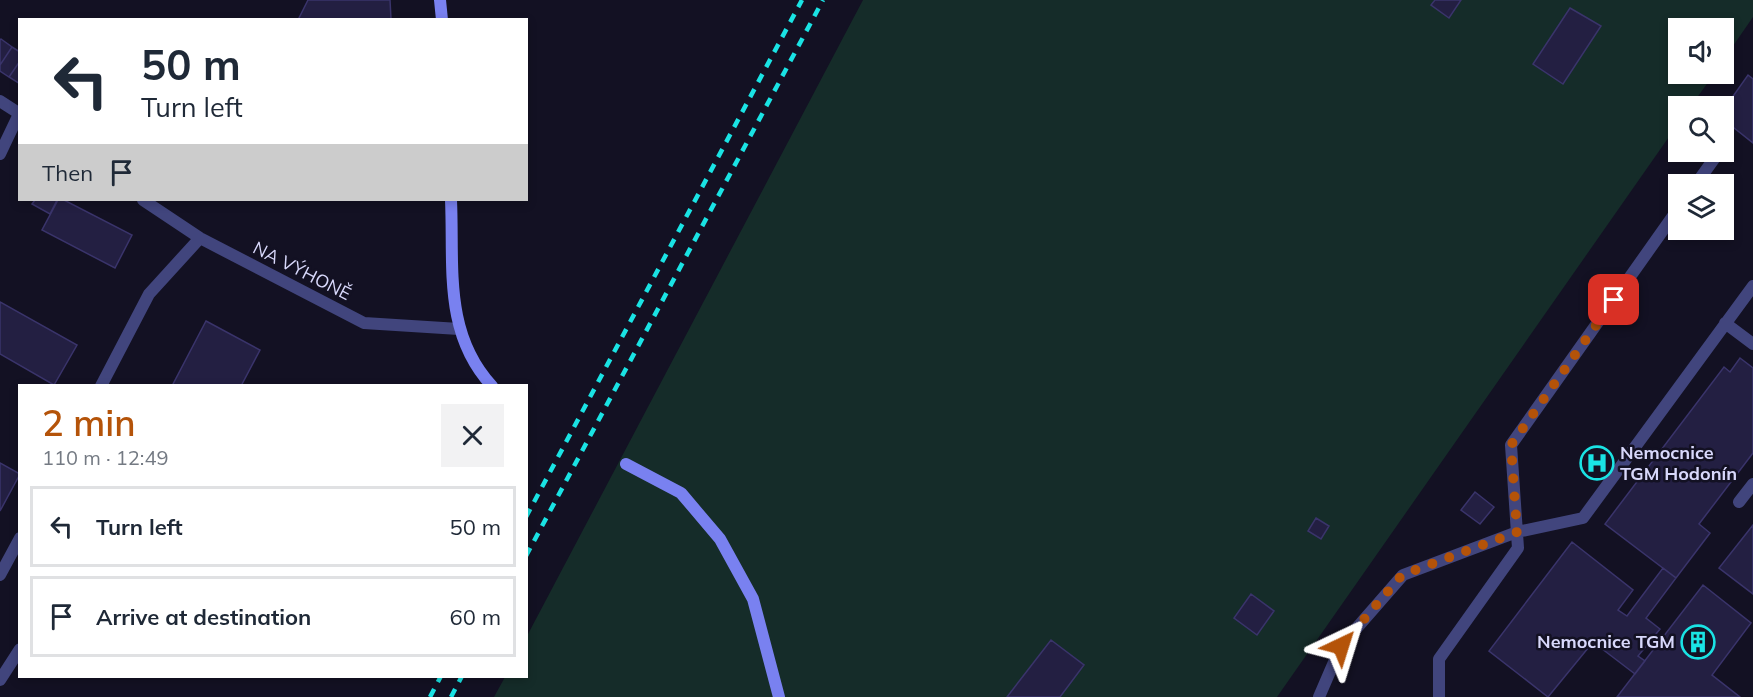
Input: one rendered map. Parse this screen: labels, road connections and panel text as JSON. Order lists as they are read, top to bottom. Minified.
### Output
{"streets":{"lane":["NA VÝHONĚ"]},"places":{"hospital":["Nemocnice TGM Hodonín"],"building":["Nemocnice TGM"]},"page":{"turn":["50 m","Turn left"],"then":"Then","heading":["2 min","110 m · 12:49"],"list":[{"name":"Turn left","value":"50 m"},{"name":"Arrive at destination","value":"60 m"}]}}
